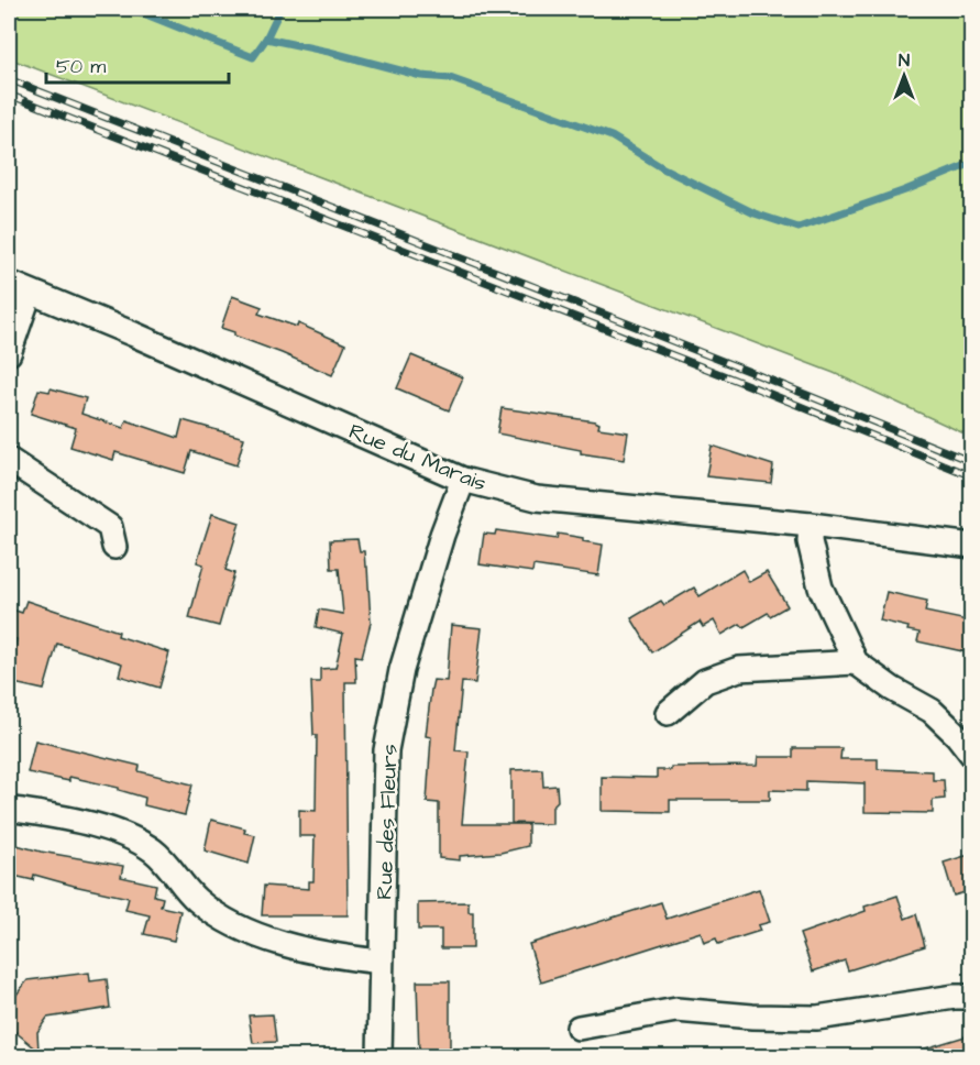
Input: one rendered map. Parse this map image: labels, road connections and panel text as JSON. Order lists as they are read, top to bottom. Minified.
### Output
{"streets":{"street":["Rue du Marais","Rue des Fleurs"]},"crossings":[["Rue du Marais","Rue des Fleurs"]],"scale_bar":"50 m","north":"top"}
